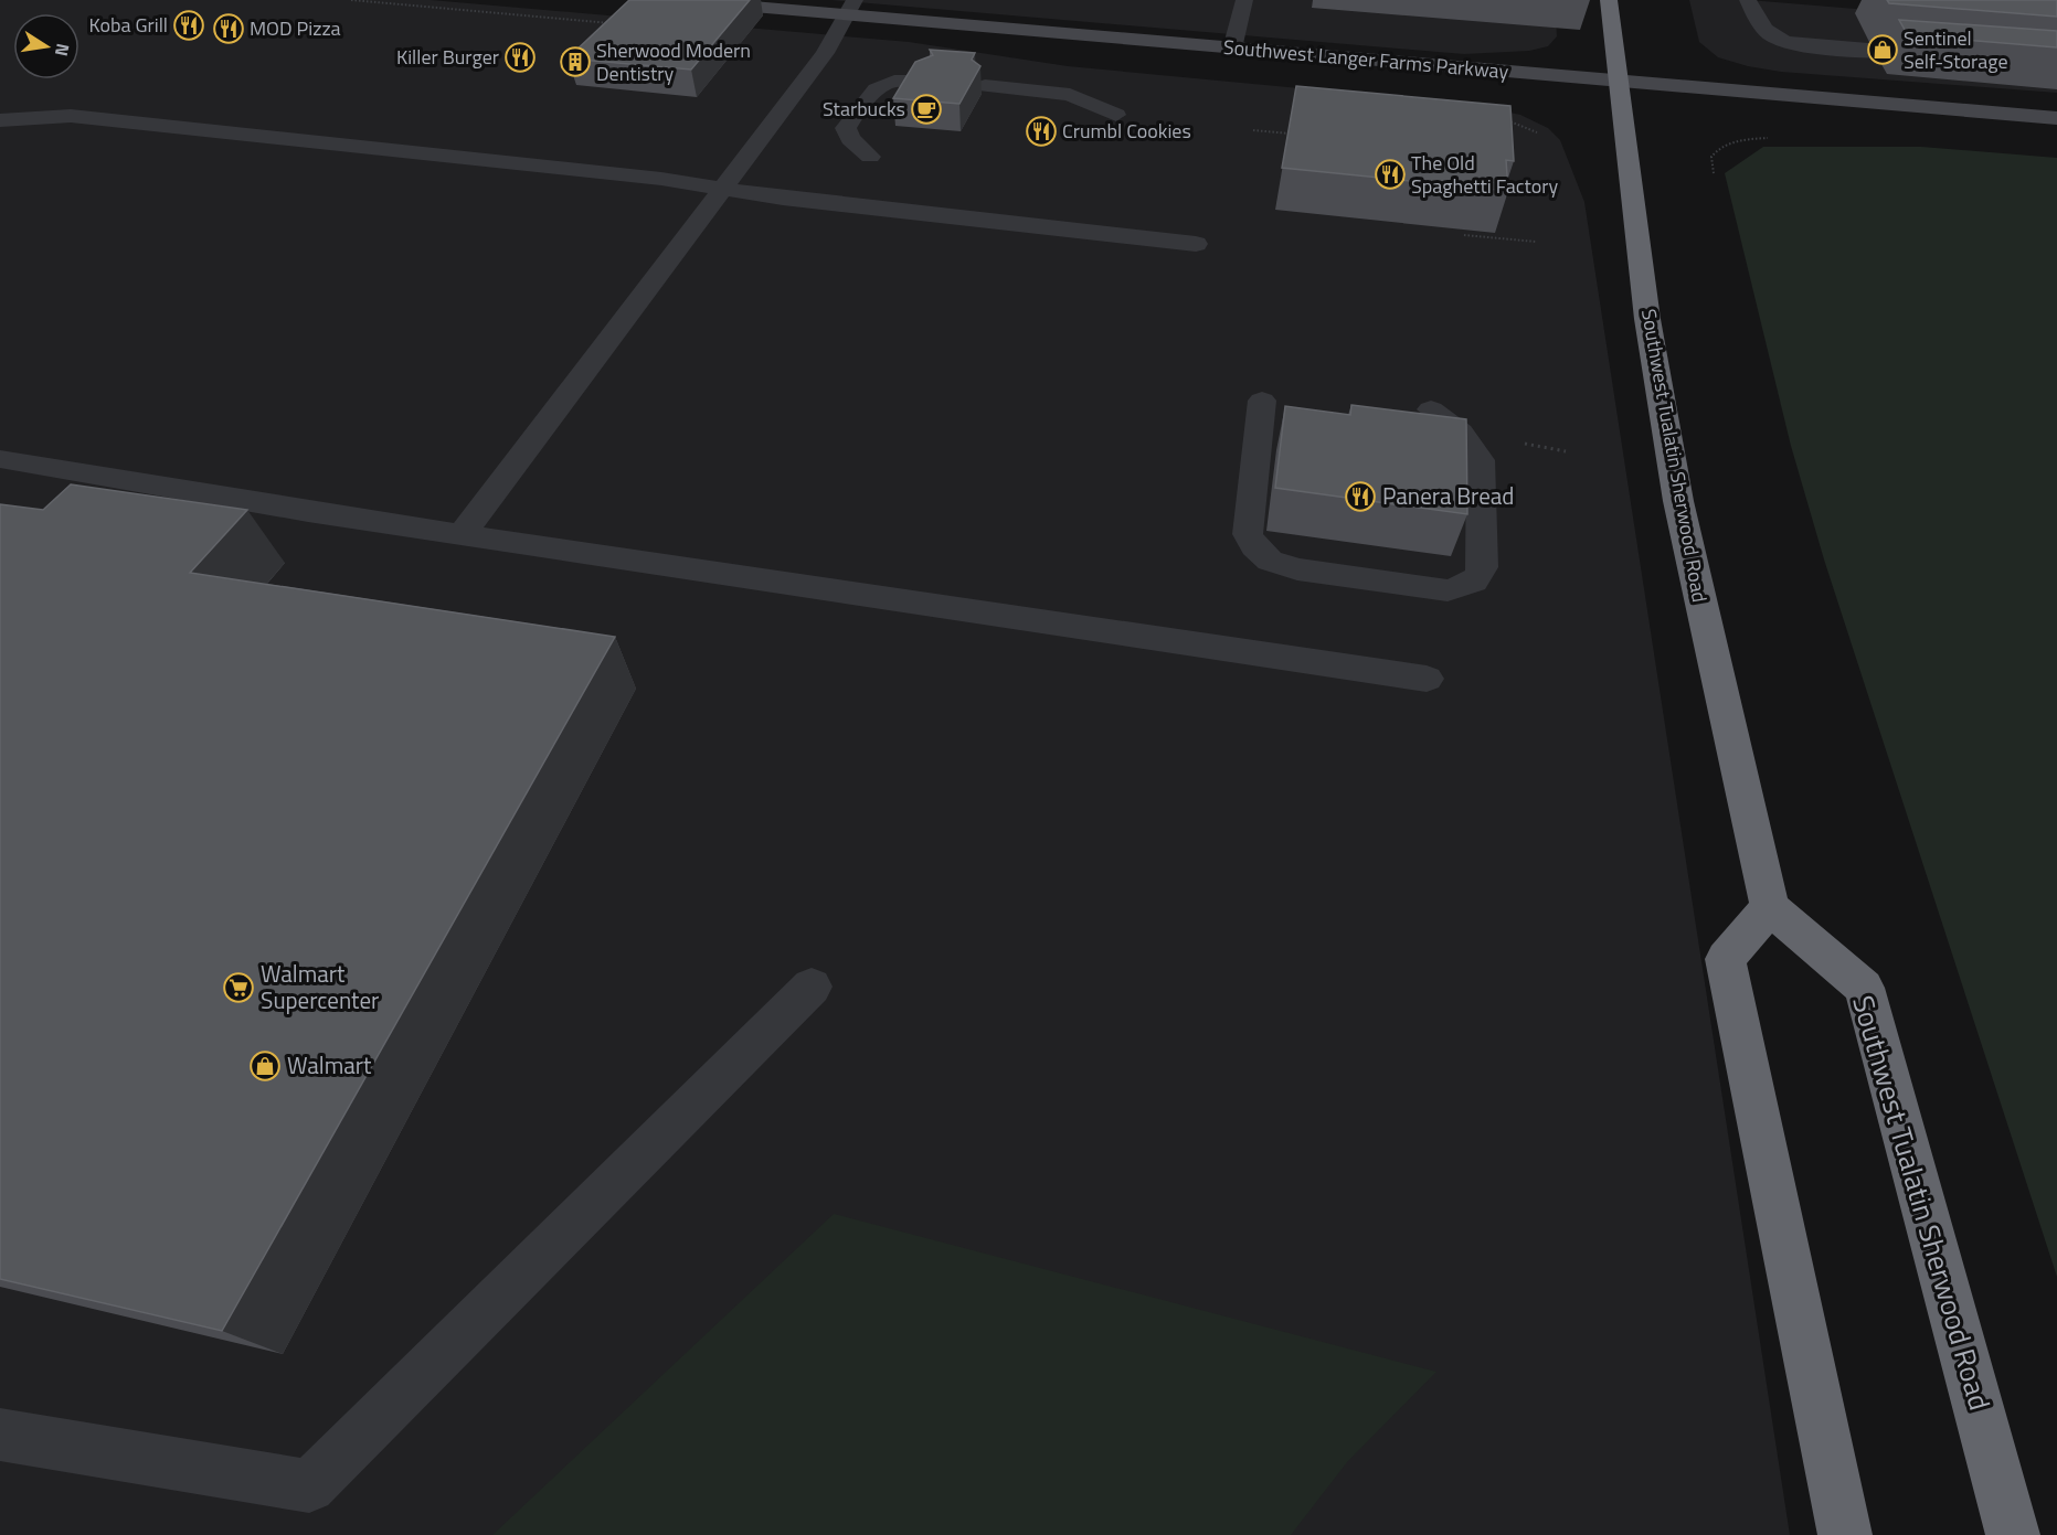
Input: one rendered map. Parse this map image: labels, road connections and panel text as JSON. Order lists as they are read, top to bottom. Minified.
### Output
{"streets":{"highway":["Southwest Tualatin Sherwood Road"],"main road":["Southwest Langer Farms Parkway"]},"crossings":[["Southwest Langer Farms Parkway","Southwest Tualatin Sherwood Road"]],"places":{"restaurant":["Koba Grill","MOD Pizza","Killer Burger","Crumbl Cookies","The Old Spaghetti Factory","Panera Bread"],"shop":["Sentinel Self-Storage","Walmart"],"building":["Sherwood Modern Dentistry"],"cafe":["Starbucks"],"supermarket":["Walmart Supercenter"]},"north":"right"}
